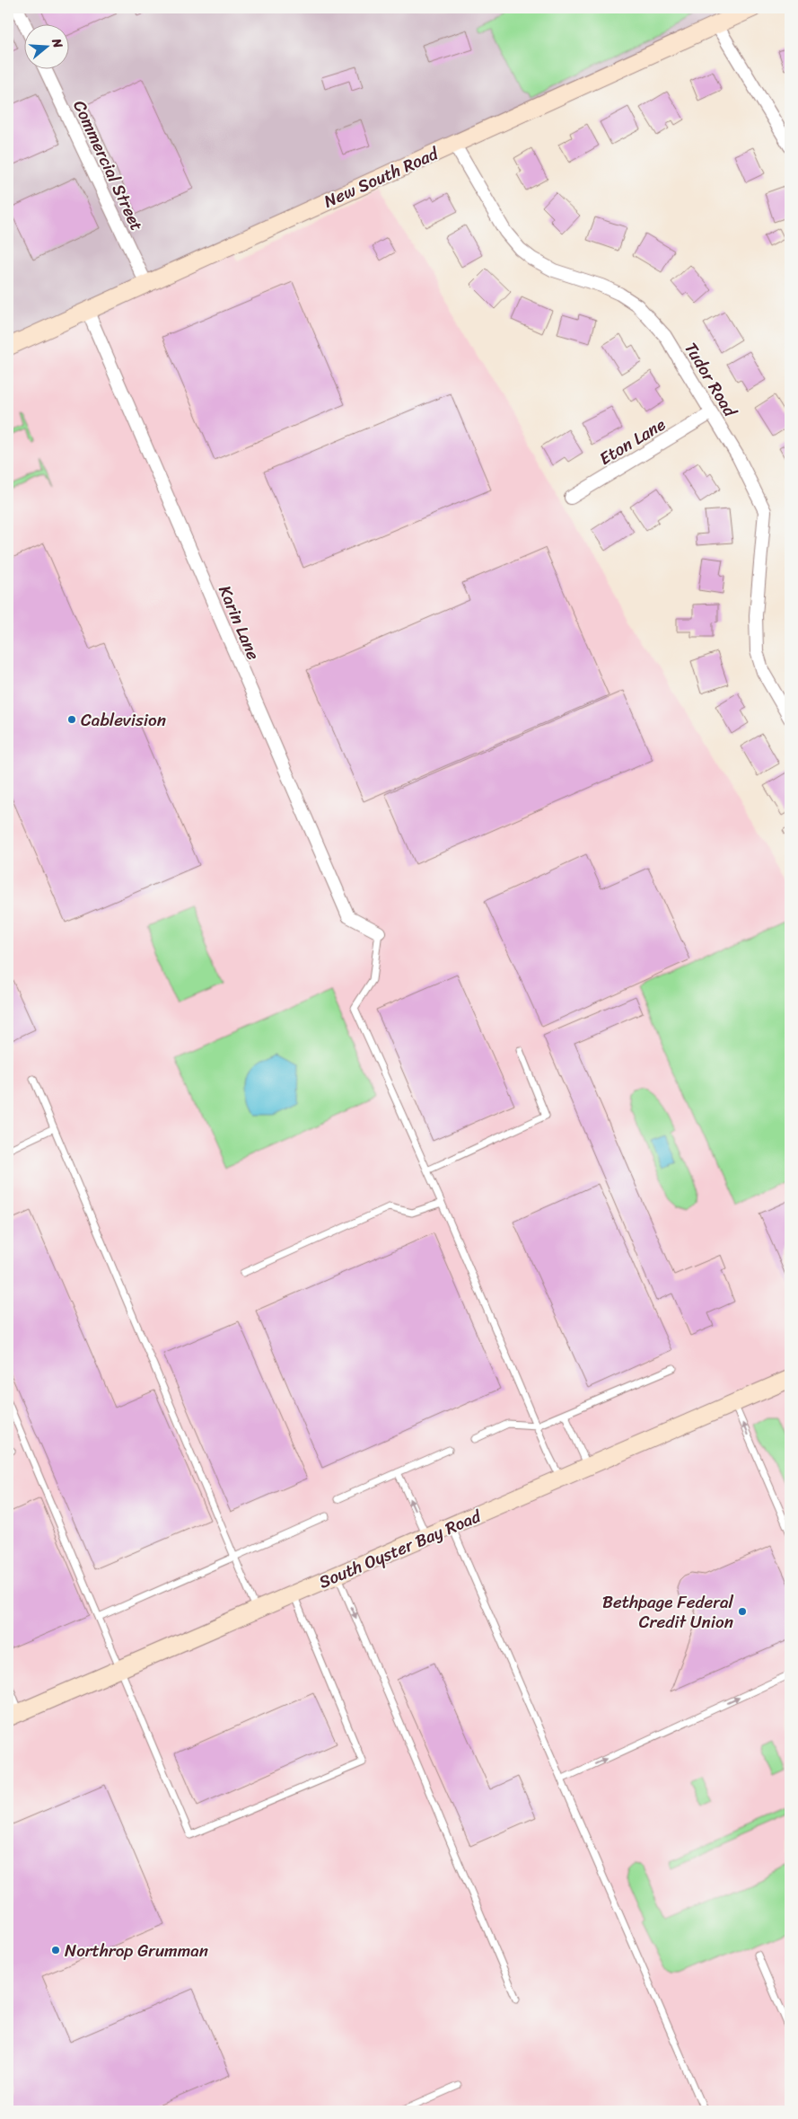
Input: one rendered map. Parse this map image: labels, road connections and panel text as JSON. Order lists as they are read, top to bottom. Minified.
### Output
{"streets":{"main road":["New South Road","South Oyster Bay Road"],"street":["Commercial Street","Tudor Road","Eton Lane","Karin Lane"]},"crossings":[["Commercial Street","New South Road"],["New South Road","Tudor Road"],["New South Road","Karin Lane"],["Tudor Road","Eton Lane"]],"places":["Cablevision","Bethpage Federal Credit Union","Northrop Grumman"],"north":"right"}
